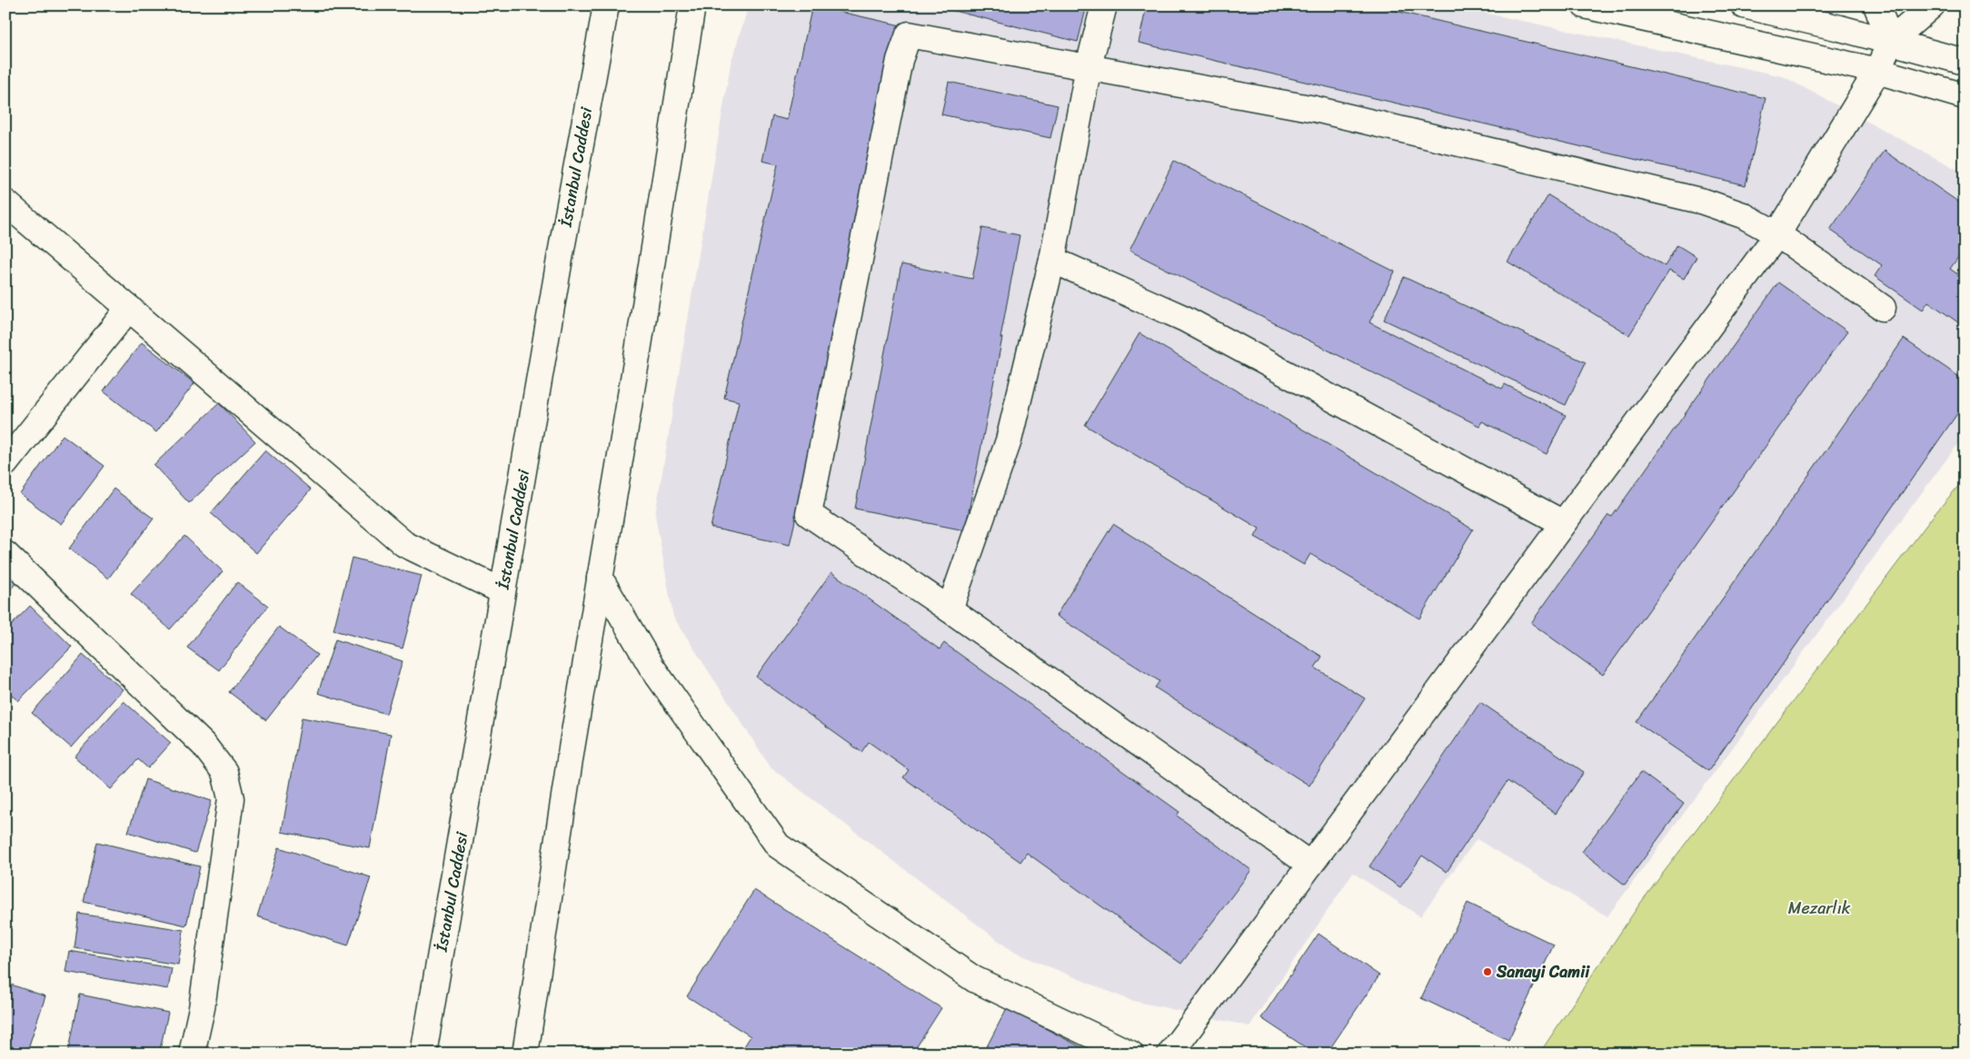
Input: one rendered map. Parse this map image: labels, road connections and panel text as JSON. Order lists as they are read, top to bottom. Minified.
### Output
{"streets":{"street":["İstanbul Caddesi"]},"parks":["Mezarlık"],"places":["Sanayi Camii"]}
